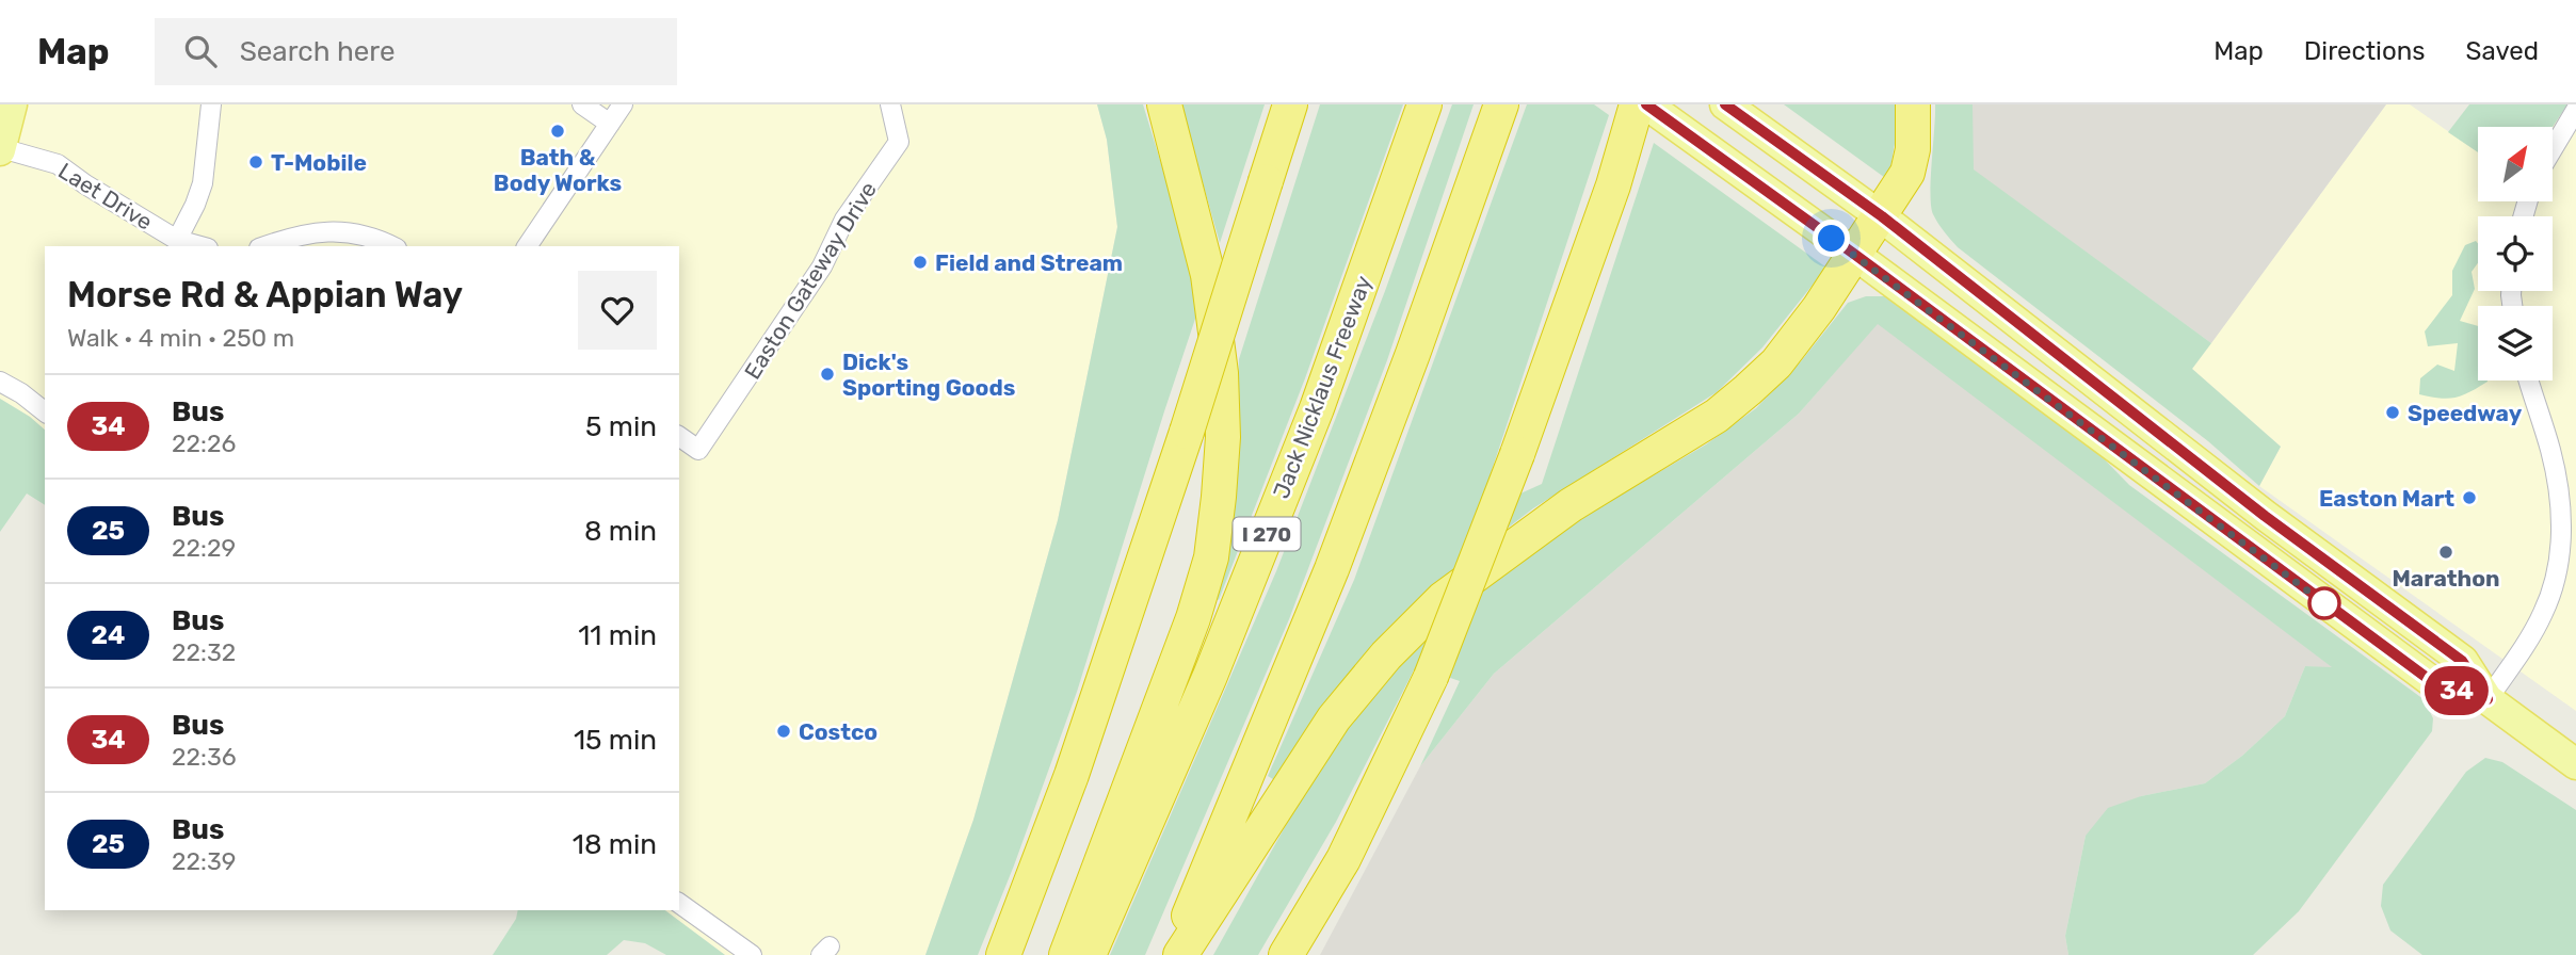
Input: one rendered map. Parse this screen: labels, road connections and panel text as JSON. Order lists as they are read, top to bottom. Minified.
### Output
{"streets":{"highway":["Jack Nicklaus Freeway","I 270"],"street":["Laet Drive","Easton Gateway Drive"]},"places":["Bath & Body Works","T-Mobile","Field and Stream","Dick's Sporting Goods","Speedway","Easton Mart","Marathon","Costco"],"lines":["bus line 34"],"north":"top right","page":{"header":"Map","search":"Search here","nav":["Map","Directions","Saved"],"on_map":"34","heading":["Morse Rd & Appian Way","Walk · 4 min · 250 m"],"list":[{"mark":"34","name":"Bus","note":"22:26","value":"5 min"},{"mark":"25","name":"Bus","note":"22:29","value":"8 min"},{"mark":"24","name":"Bus","note":"22:32","value":"11 min"},{"mark":"34","name":"Bus","note":"22:36","value":"15 min"},{"mark":"25","name":"Bus","note":"22:39","value":"18 min"}]}}
